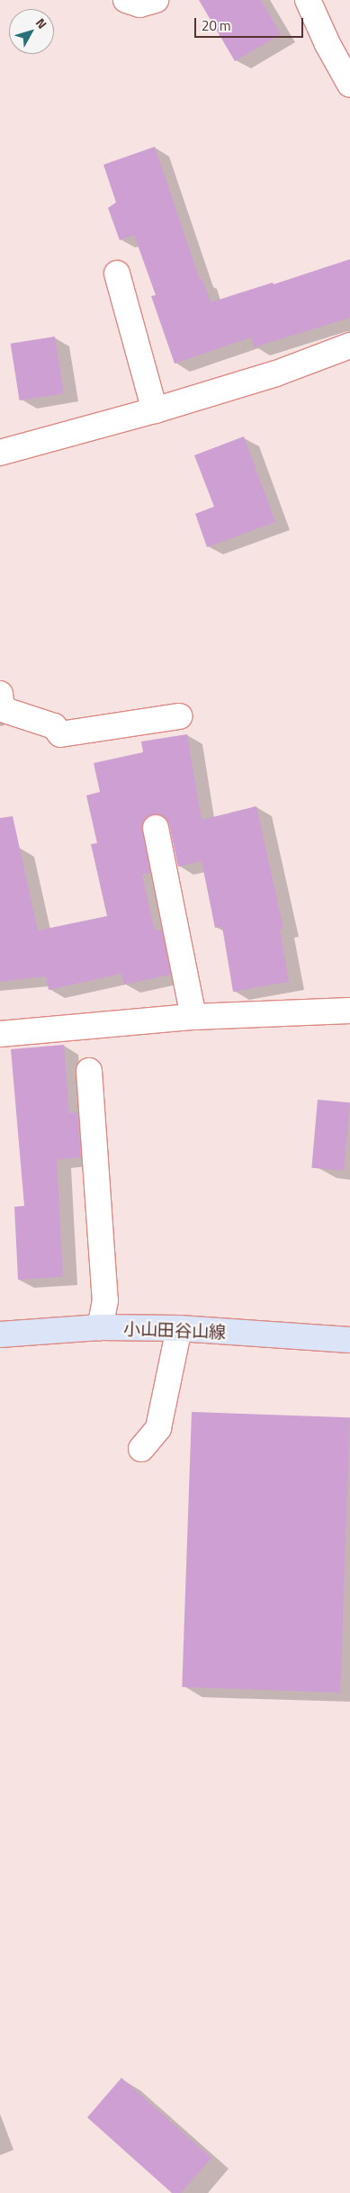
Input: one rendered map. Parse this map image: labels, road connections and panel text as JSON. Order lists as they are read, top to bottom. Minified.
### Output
{"streets":{"main road":["小山田谷山線"]},"scale_bar":"20 m","north":"top right"}
